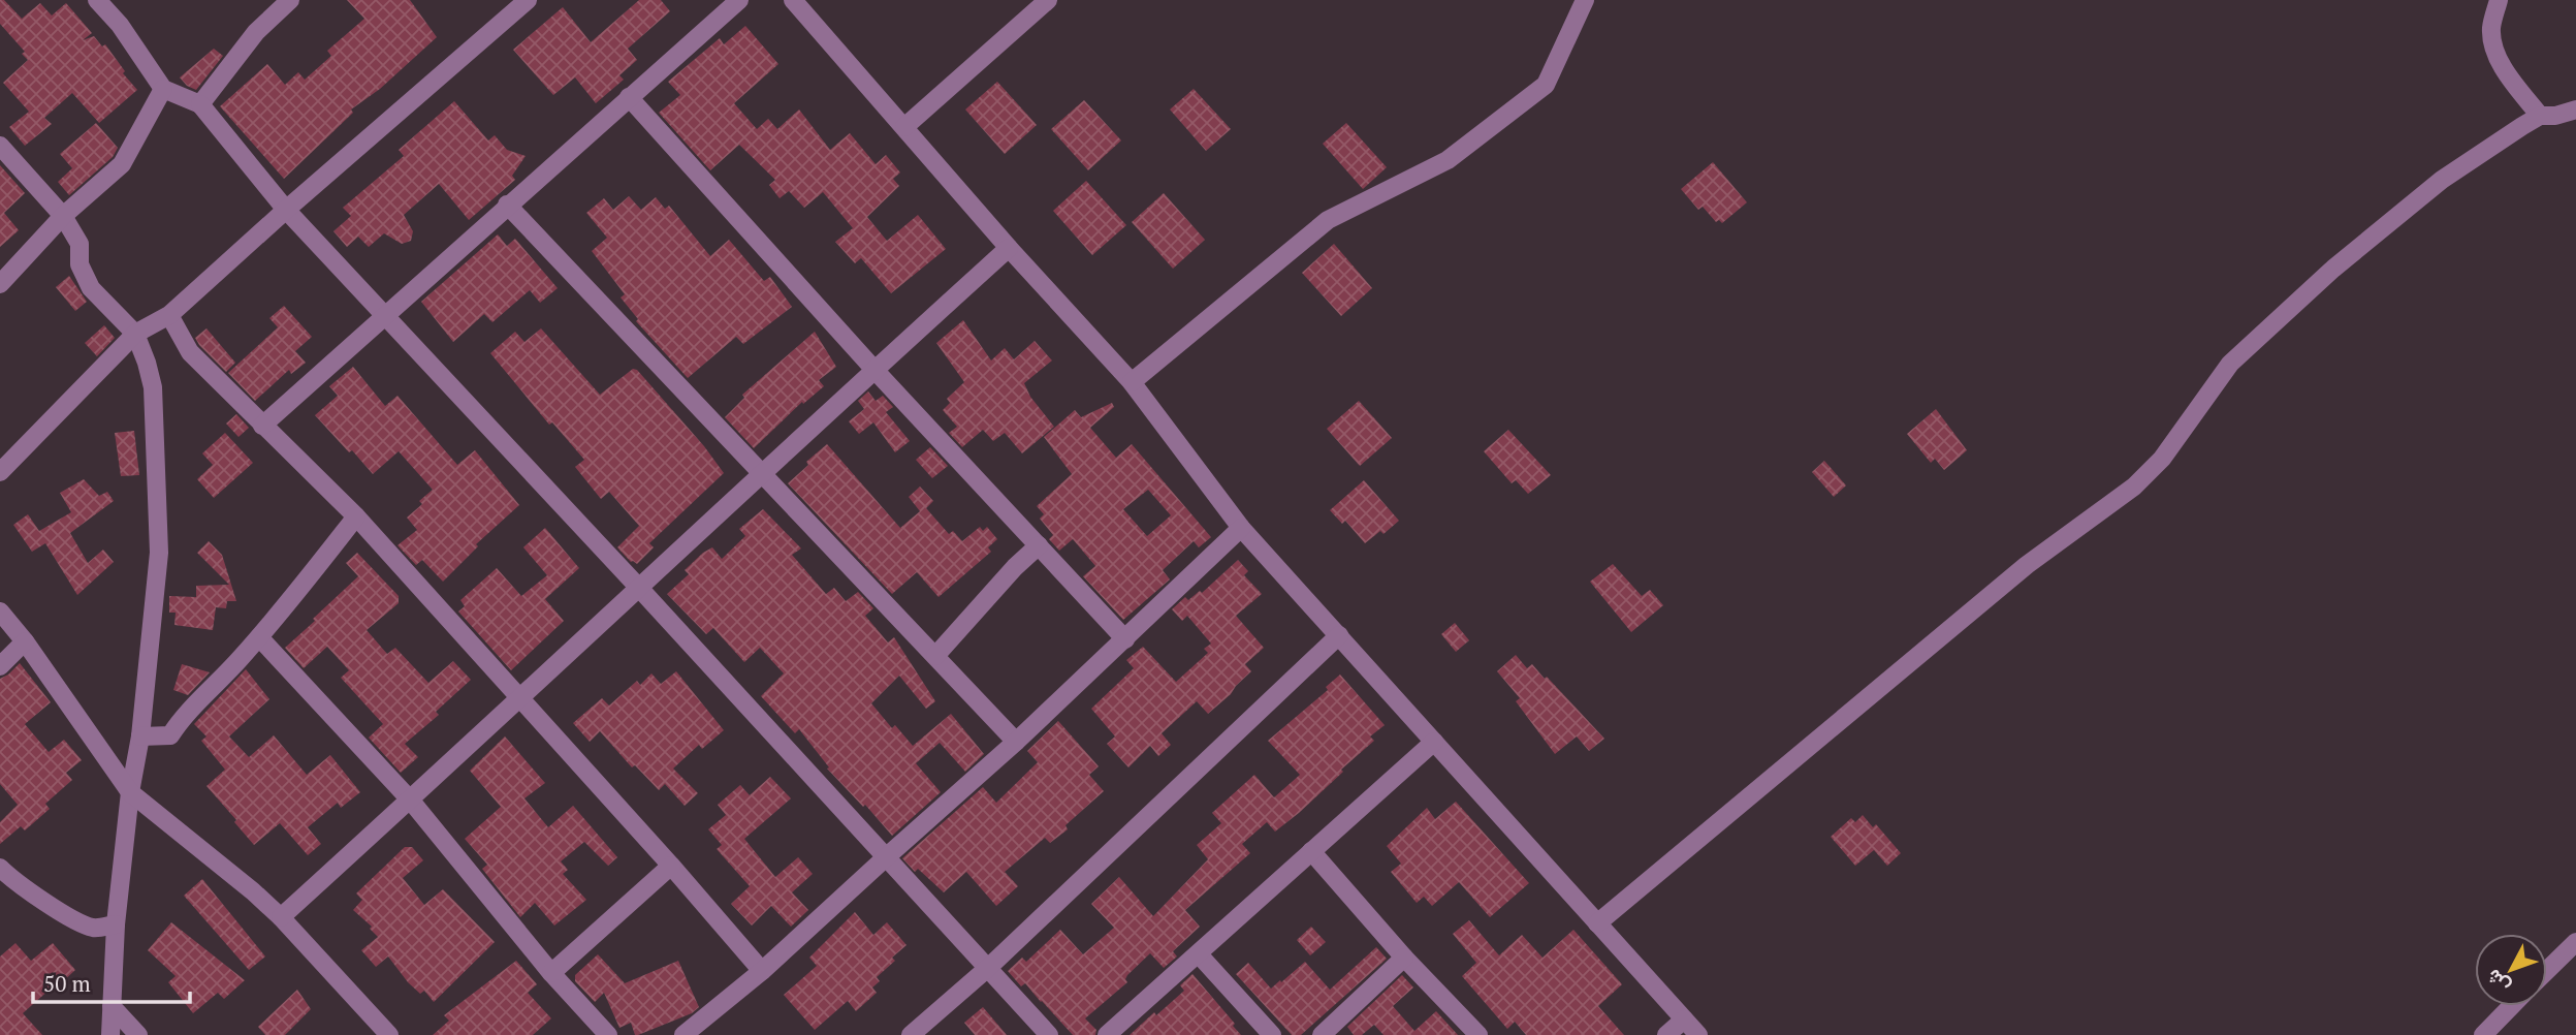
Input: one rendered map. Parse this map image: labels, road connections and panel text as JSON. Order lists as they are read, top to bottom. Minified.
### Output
{"scale_bar":"50 m","north":"bottom left"}
